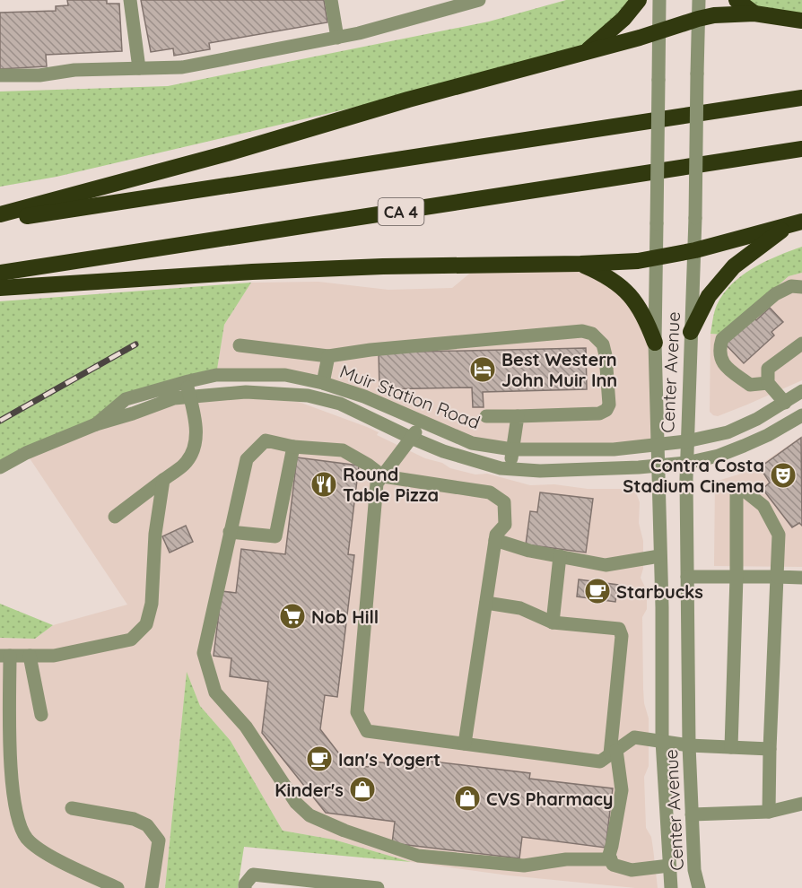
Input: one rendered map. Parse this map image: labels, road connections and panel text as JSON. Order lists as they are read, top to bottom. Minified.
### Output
{"streets":{"highway":["CA 4"],"street":["Center Avenue","Muir Station Road"]},"crossings":[["Center Avenue","Muir Station Road"]],"places":{"hotel":["Best Western John Muir Inn"],"theatre":["Contra Costa Stadium Cinema"],"restaurant":["Round Table Pizza"],"cafe":["Starbucks","Ian's Yogert"],"supermarket":["Nob Hill"],"shop":["Kinder's","CVS Pharmacy"]}}
